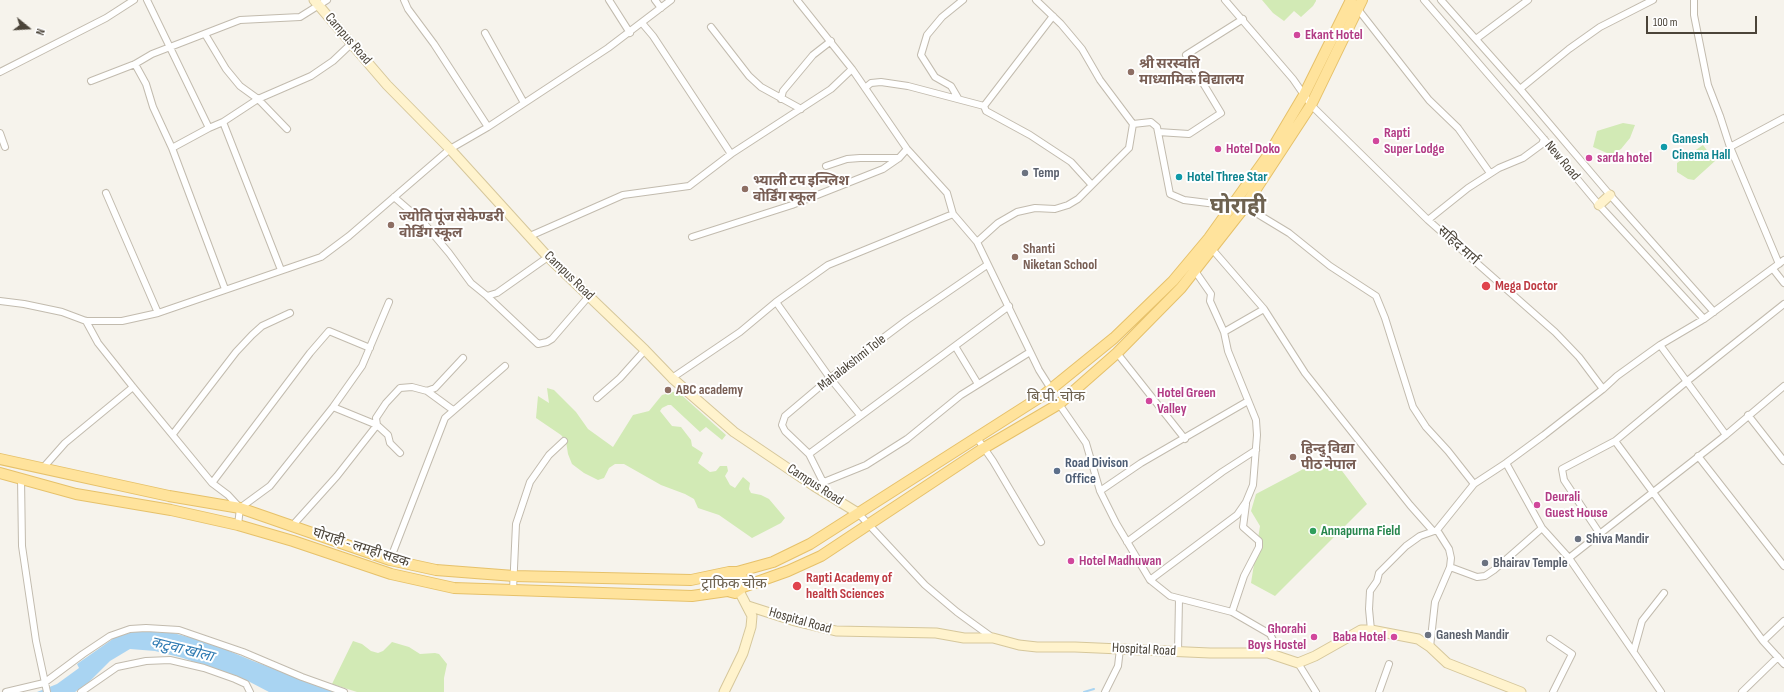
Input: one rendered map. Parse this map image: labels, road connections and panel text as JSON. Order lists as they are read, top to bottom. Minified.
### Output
{"streets":{"main road":["घोराही - लमही सडक"],"street":["Campus Road","New Road","सहिद मार्ग","Mahalakshmi Tole","Hospital Road"]},"crossings":[["Campus Road","Mahalakshmi Tole"],["Campus Road","घोराही - लमही सडक"],["सहिद मार्ग","घोराही - लमही सडक"]],"districts":["घोराही","बि.पी. चोक","ट्राफिक चोक"],"water":["कटुवा खोला"],"places":["Ekant Hotel","श्री सरस्वति माध्यामिक विद्यालय","Rapti Super Lodge","Ganesh Cinema Hall","Hotel Doko","sarda hotel","Temp","Hotel Three Star","भ्याली टप इन्ग्लिश वोर्डिंग स्कूल","ज्योति पूंज सेकेण्डरी वोर्डिंग स्कूल","Shanti Niketan School","Mega Doctor","ABC academy","Hotel Green Valley","हिन्दु विद्या पीठ नेपाल","Road Divison Office","Deurali Guest House","Annapurna Field","Shiva Mandir","Hotel Madhuwan","Bhairav Temple","Rapti Academy of health Sciences","Ganesh Mandir","Ghorahi Boys Hostel","Baba Hotel"],"scale_bar":"100 m","north":"right"}
